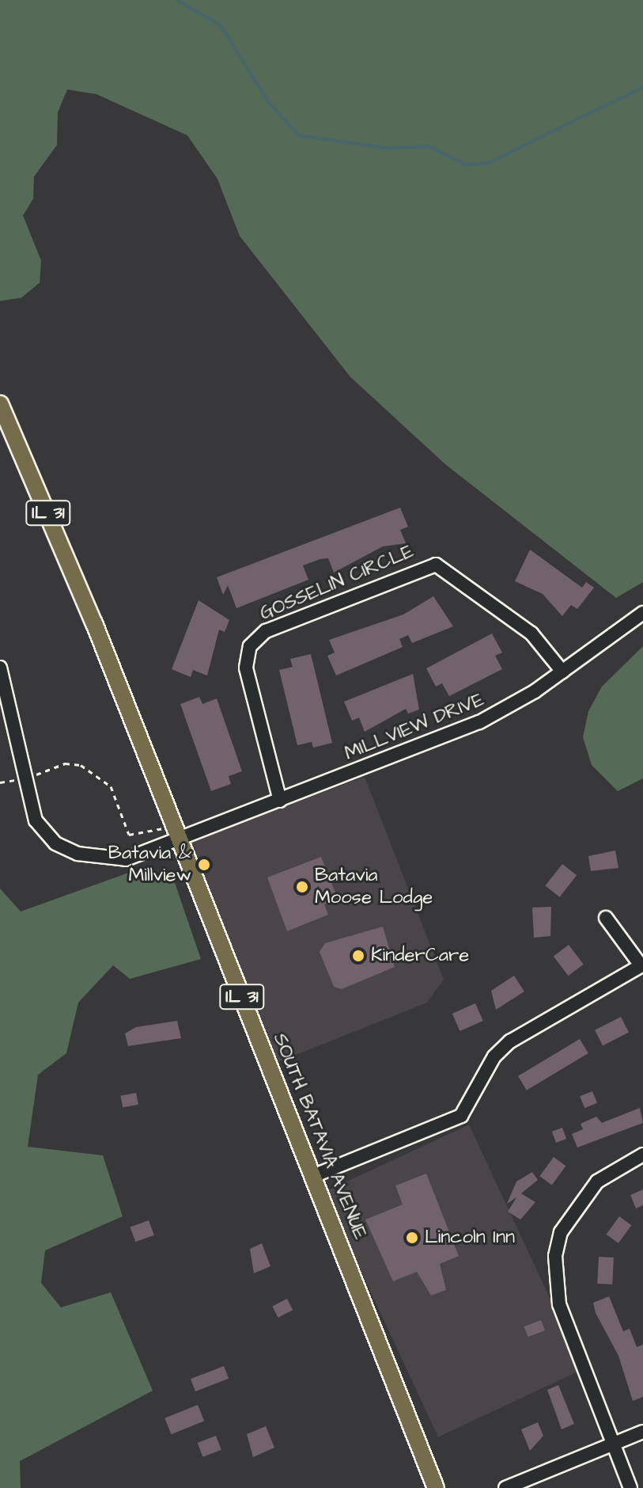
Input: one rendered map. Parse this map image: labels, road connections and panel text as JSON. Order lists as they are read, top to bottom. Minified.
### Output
{"streets":{"main road":["IL 31","SOUTH BATAVIA AVENUE"],"street":["GOSSELIN CIRCLE","MILLVIEW DRIVE"]},"crossings":[["GOSSELIN CIRCLE","MILLVIEW DRIVE"],["MILLVIEW DRIVE","SOUTH BATAVIA AVENUE"]],"places":["Batavia & Millview","Batavia Moose Lodge","KinderCare","Lincoln Inn"]}
